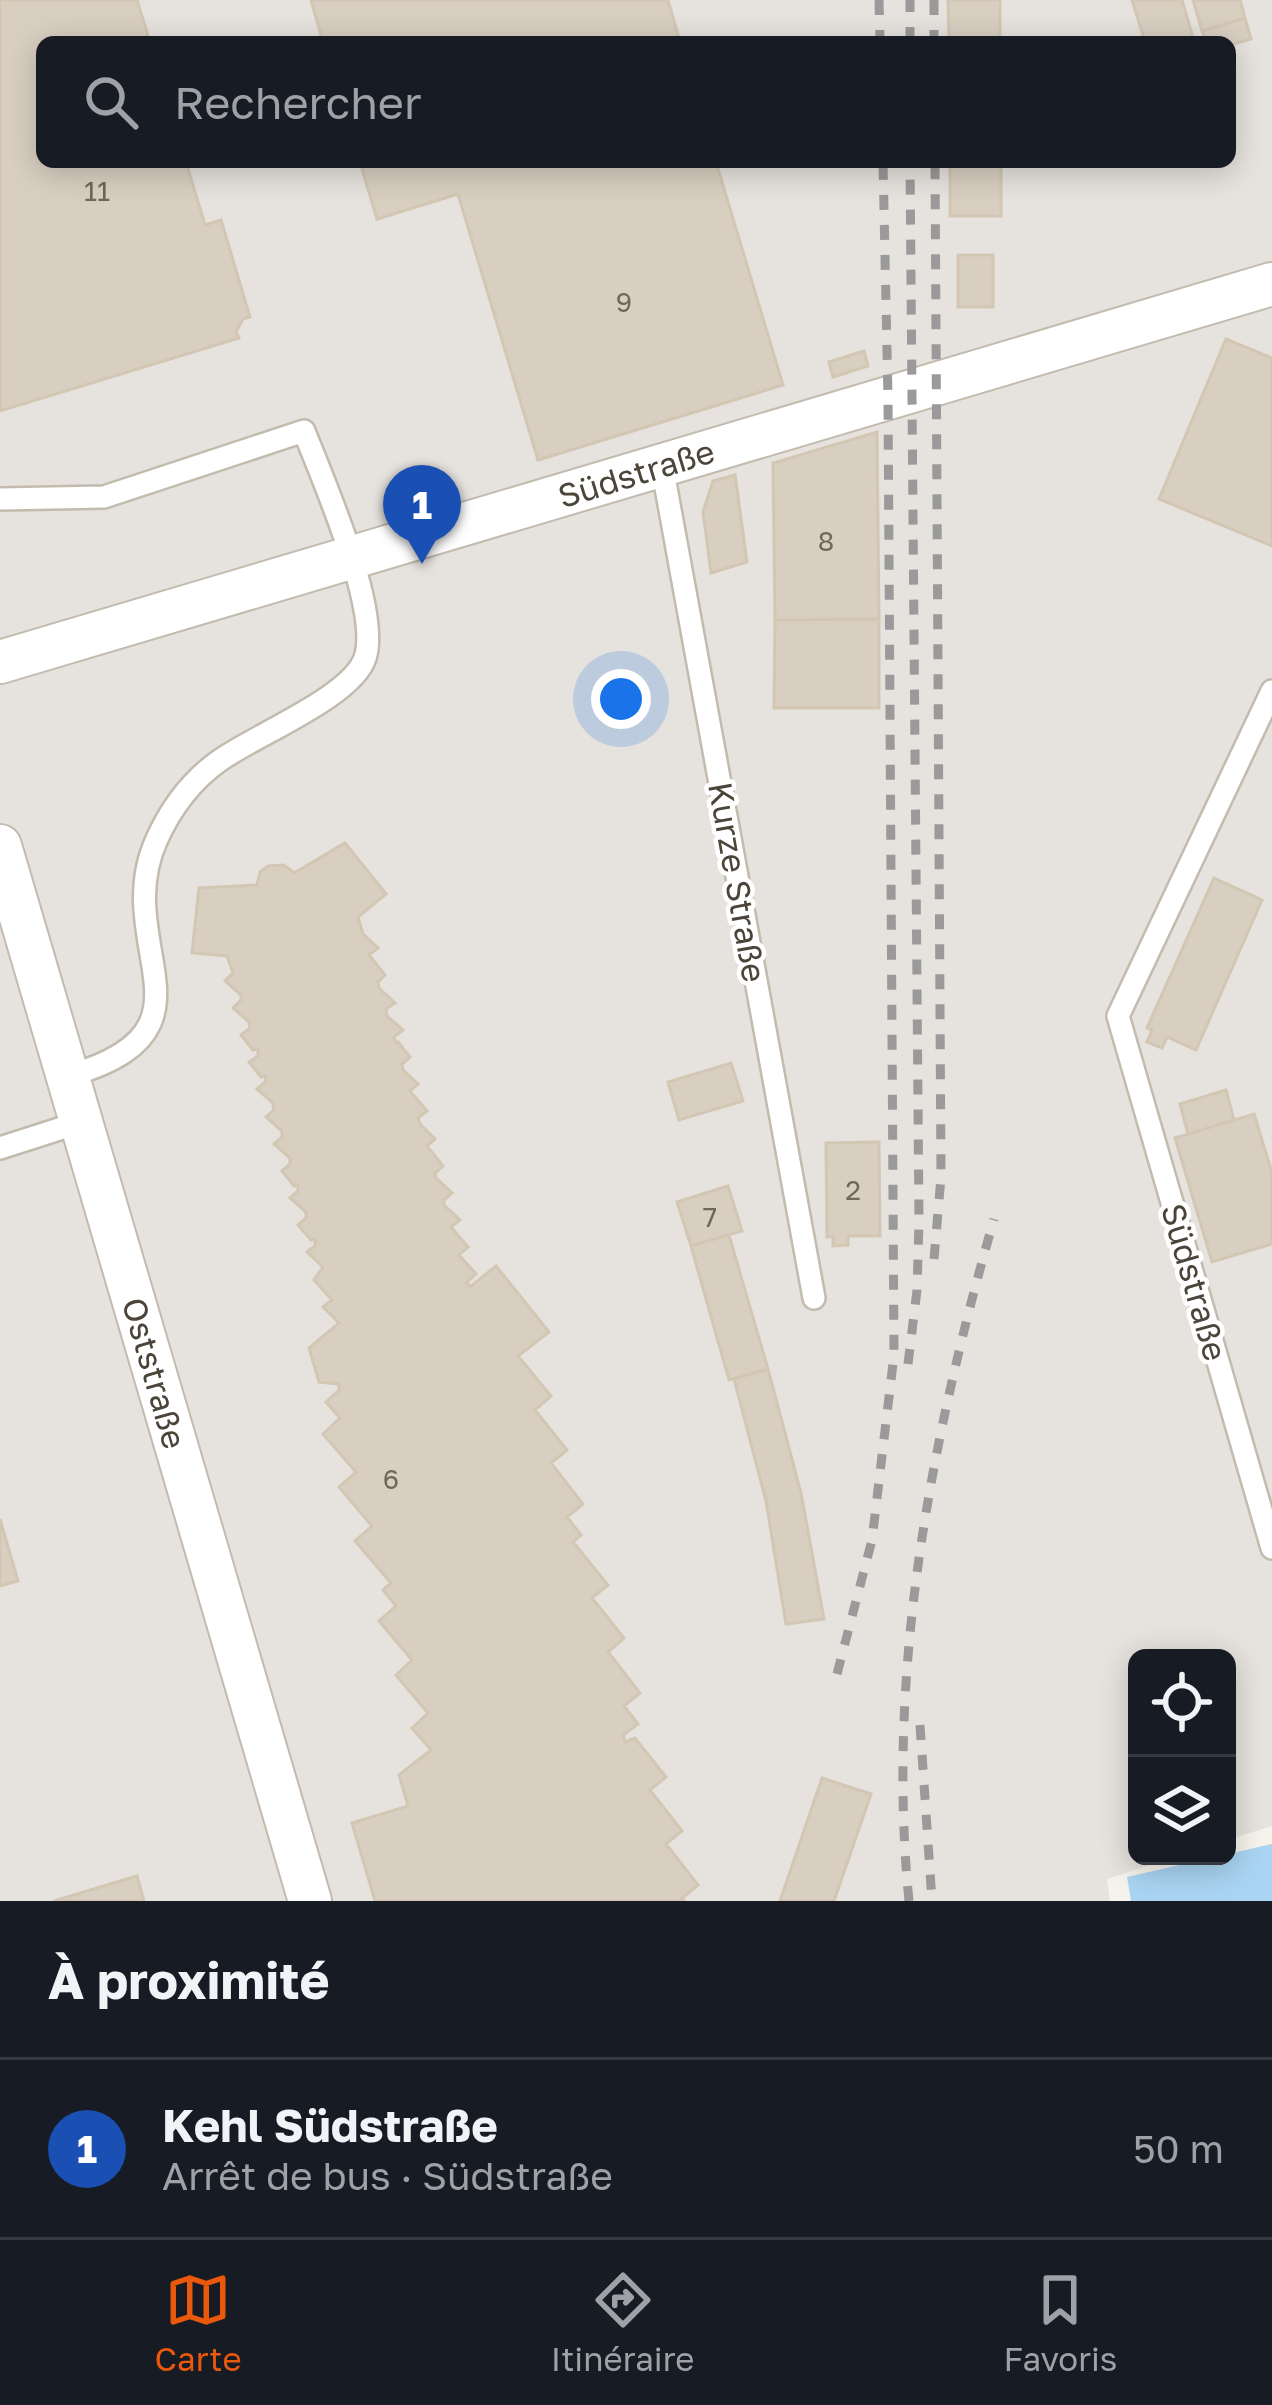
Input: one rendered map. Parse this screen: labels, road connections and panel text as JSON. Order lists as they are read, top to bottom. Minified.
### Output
{"streets":{"street":["Südstraße","Oststraße"],"lane":["Kurze Straße"]},"crossings":[["Südstraße","Kurze Straße"]],"house_numbers":["11","9","8","2","7","6"],"page":{"search":"Rechercher","pins":"1","heading":"À proximité","list":[{"mark":"1","name":"Kehl Südstraße","note":"Arrêt de bus · Südstraße","value":"50 m"}],"nav":["Carte","Itinéraire","Favoris"]}}
